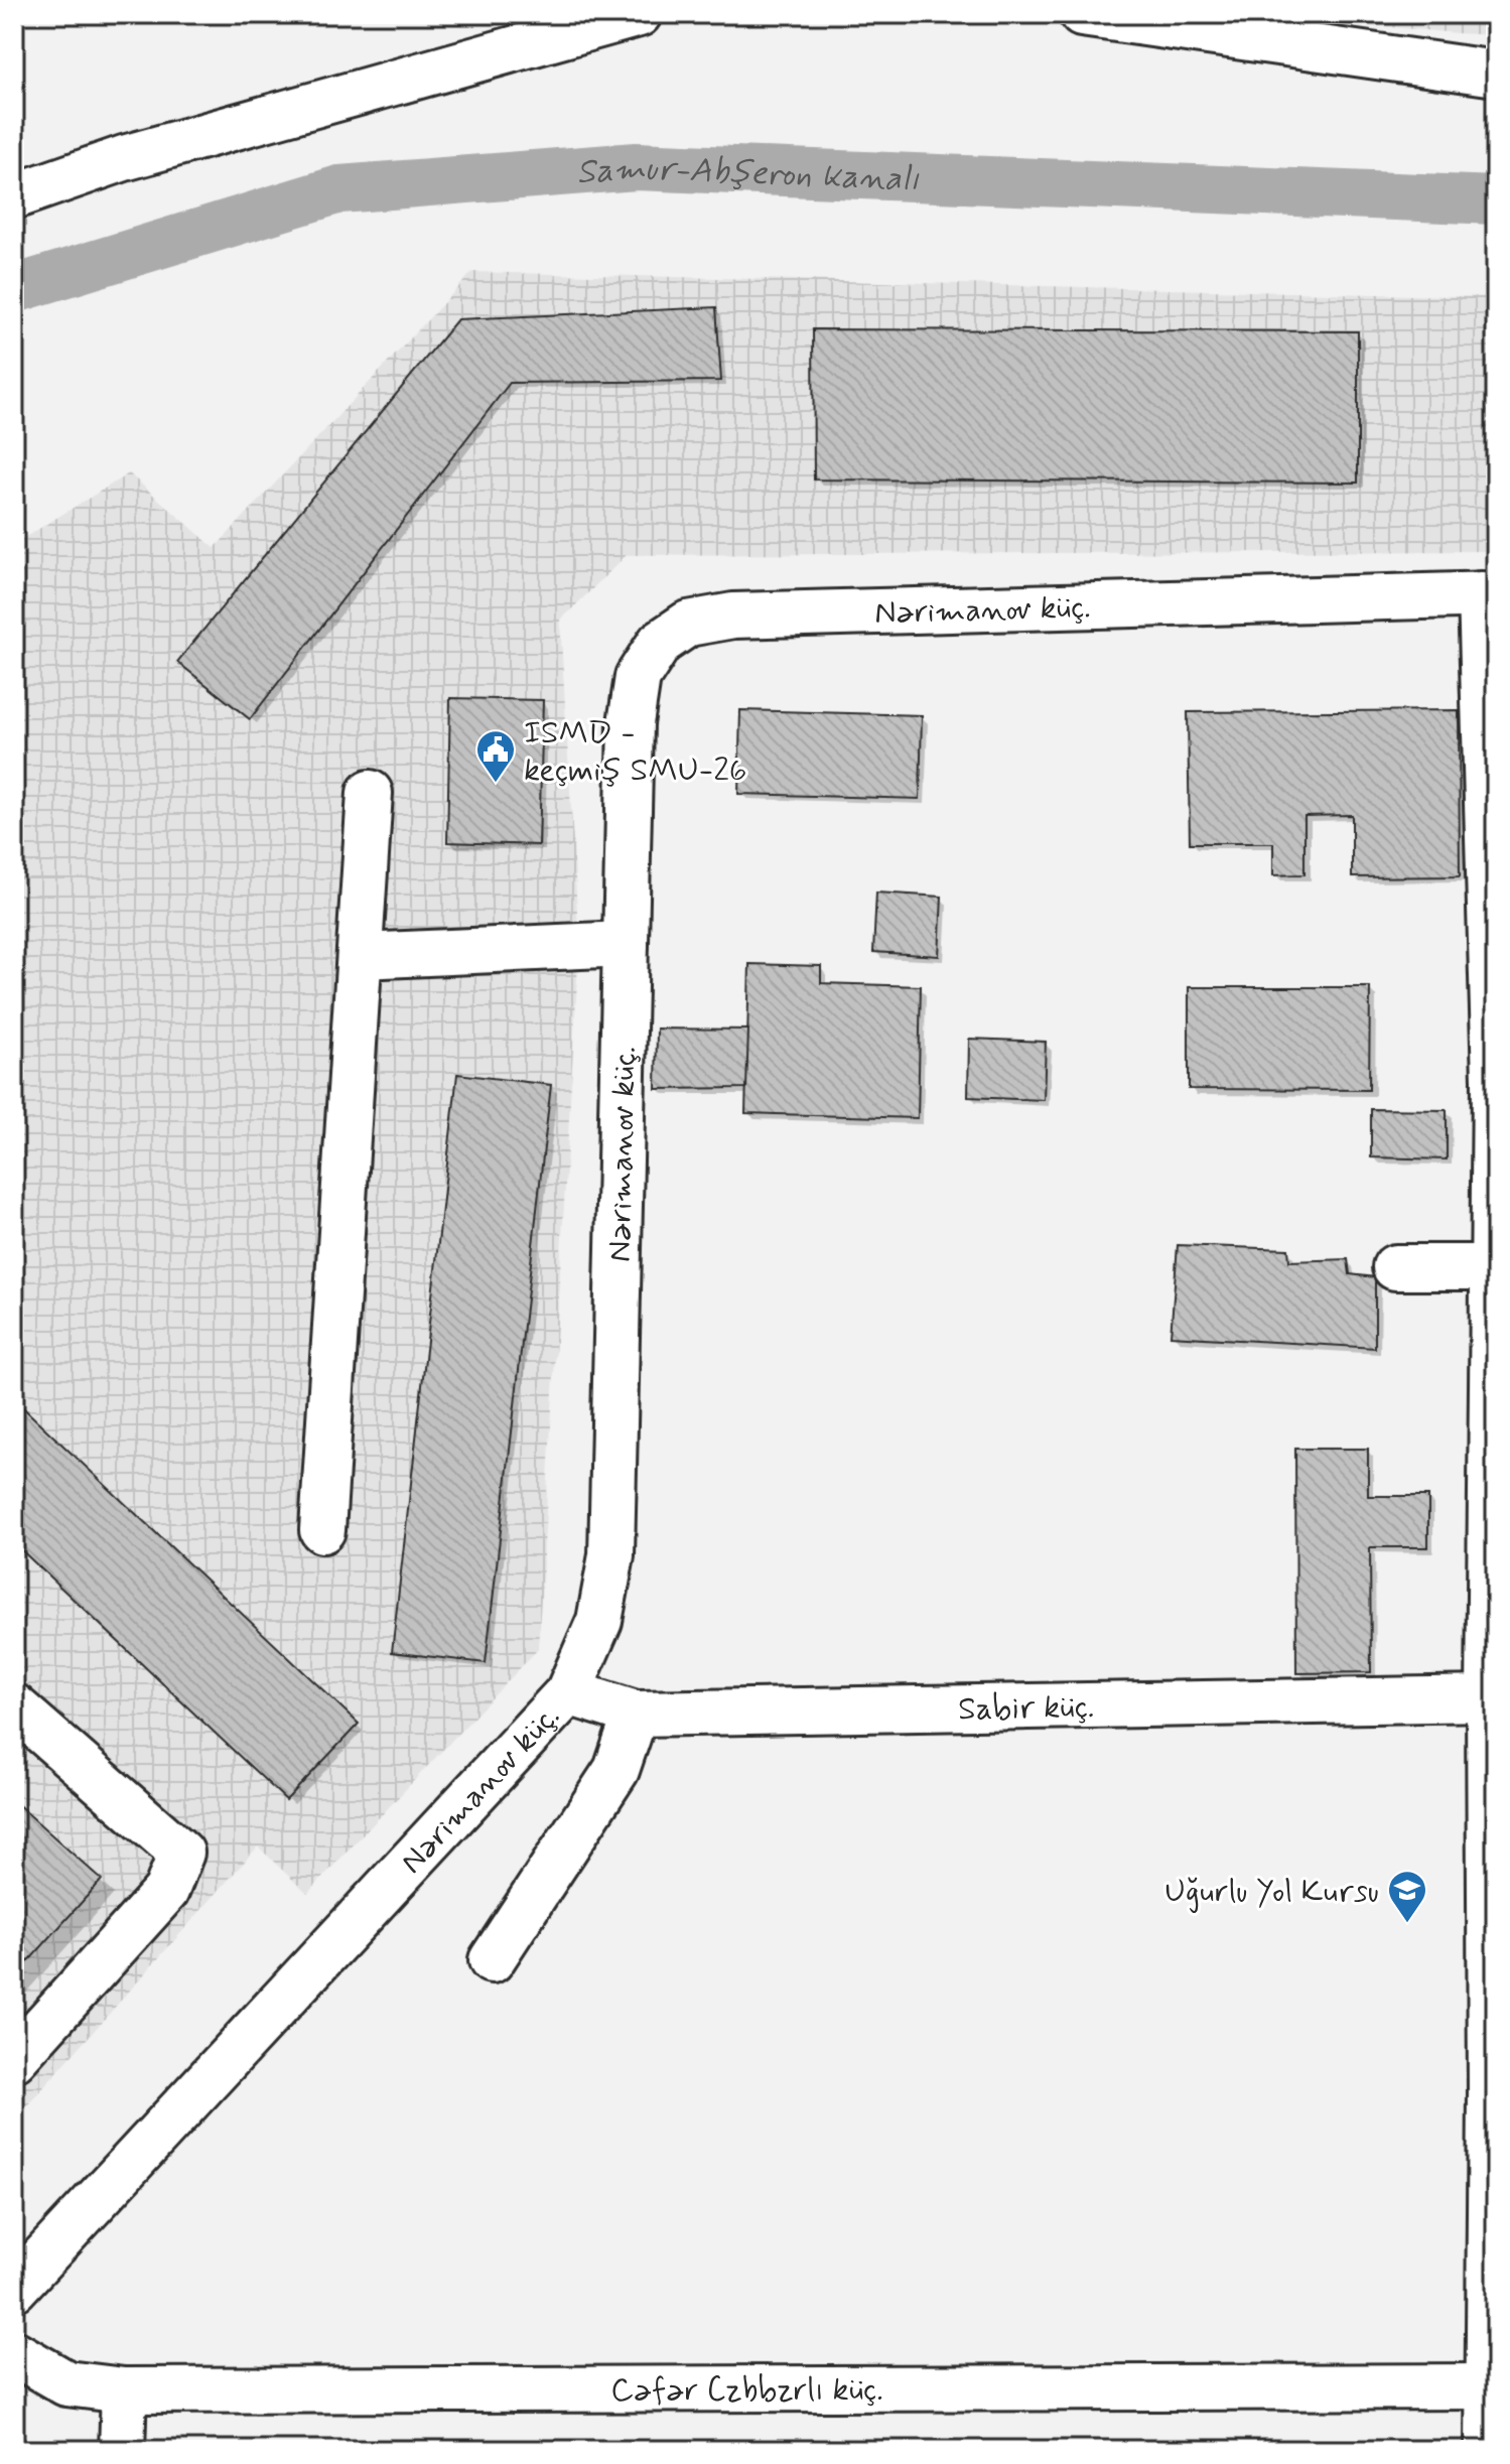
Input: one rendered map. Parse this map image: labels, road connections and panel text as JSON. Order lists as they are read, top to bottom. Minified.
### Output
{"streets":{"street":["Nərimanov küç.","Sabir küç.","Cəfər Czbbzrlı küç."]},"crossings":[["Nərimanov küç.","Sabir küç."]],"water":["Samur-Abşeron kanalı"],"places":{"public building":["ISMD - keçmiş SMU-26"],"school or university":["Uğurlu Yol Kursu"]}}
